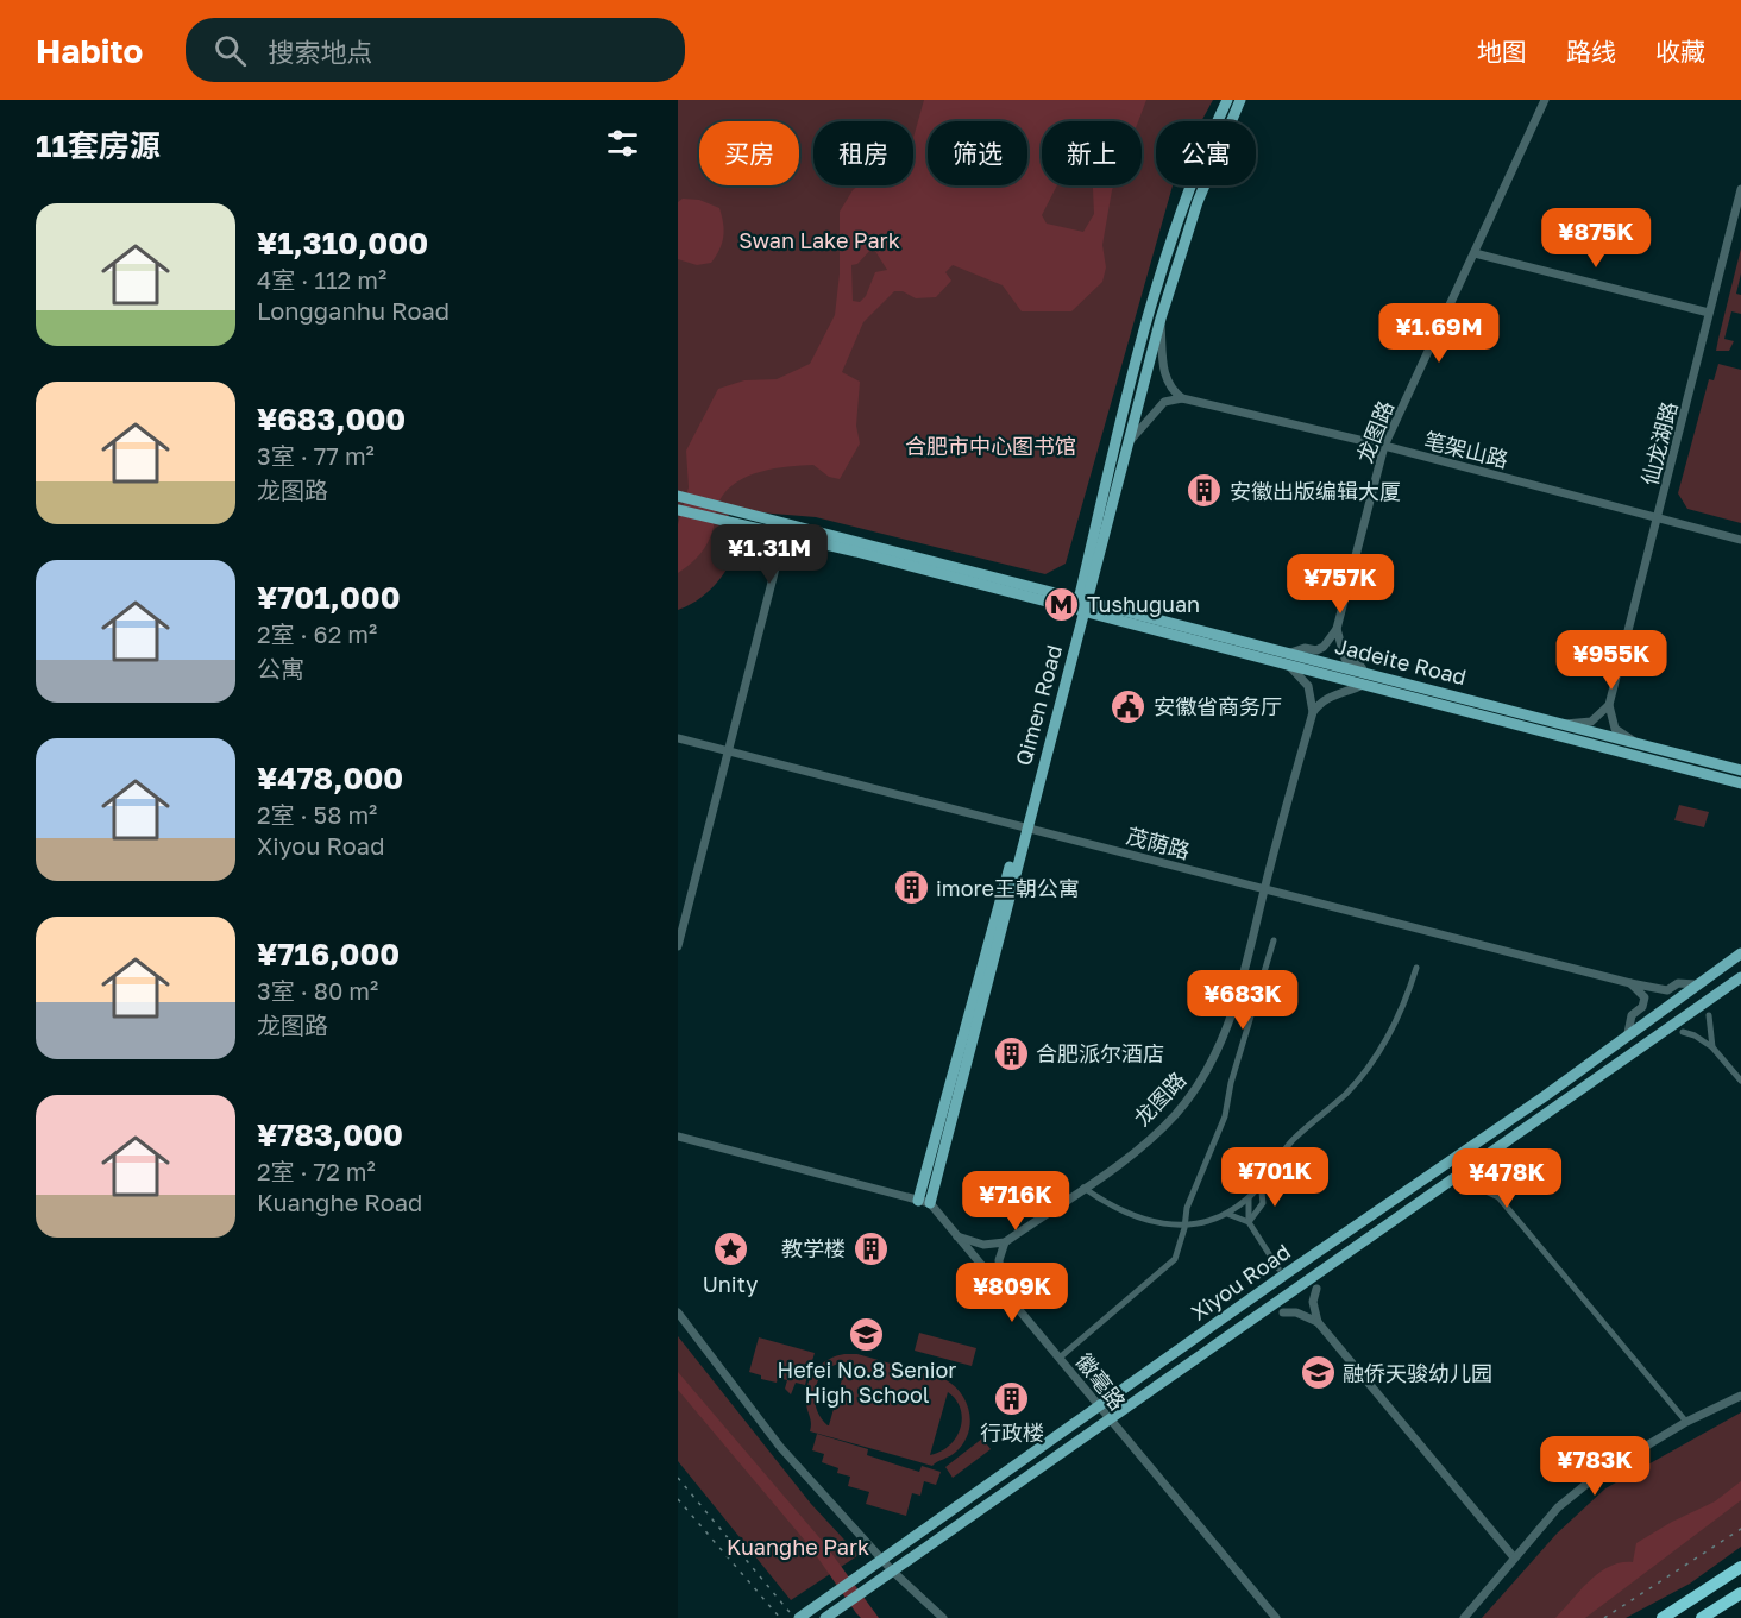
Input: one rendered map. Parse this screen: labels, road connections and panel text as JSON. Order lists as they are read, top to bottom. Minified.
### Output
{"streets":{"main road":["Jadeite Road","Qimen Road","Xiyou Road"],"street":["龙图路","仙龙湖路","笔架山路","茂荫路","徽毫路"]},"crossings":[["龙图路","笔架山路"],["龙图路","茂荫路"],["仙龙湖路","笔架山路"],["Jadeite Road","Qimen Road"],["Qimen Road","茂荫路"],["Qimen Road","徽毫路"],["茂荫路","Xiyou Road"],["Xiyou Road","徽毫路"]],"parks":["Swan Lake Park","合肥市中心图书馆","Kuanghe Park"],"places":{"building":["安徽出版编辑大厦","imore王朝公寓","合肥派尔酒店","教学楼","行政楼"],"metro station":["Tushuguan"],"public building":["安徽省商务厅"],"place":["Unity"],"school or university":["Hefei No.8 Senior High School","融侨天骏幼儿园"]},"page":{"header":"Habito","search":"搜索地点","nav":["地图","路线","收藏"],"heading":"11套房源","chip":["买房","租房","筛选","新上","公寓"],"list":[{"name":"¥1,310,000","note":"4室 · 112 m² · Longganhu Road"},{"name":"¥683,000","note":"3室 · 77 m² · 龙图路"},{"name":"¥701,000","note":"2室 · 62 m² · 公寓"},{"name":"¥478,000","note":"2室 · 58 m² · Xiyou Road"},{"name":"¥716,000","note":"3室 · 80 m² · 龙图路"},{"name":"¥783,000","note":"2室 · 72 m² · Kuanghe Road"}],"price":["¥875K","¥1.69M","¥1.31M","¥757K","¥955K","¥683K","¥701K","¥478K","¥716K","¥809K","¥783K"]}}
